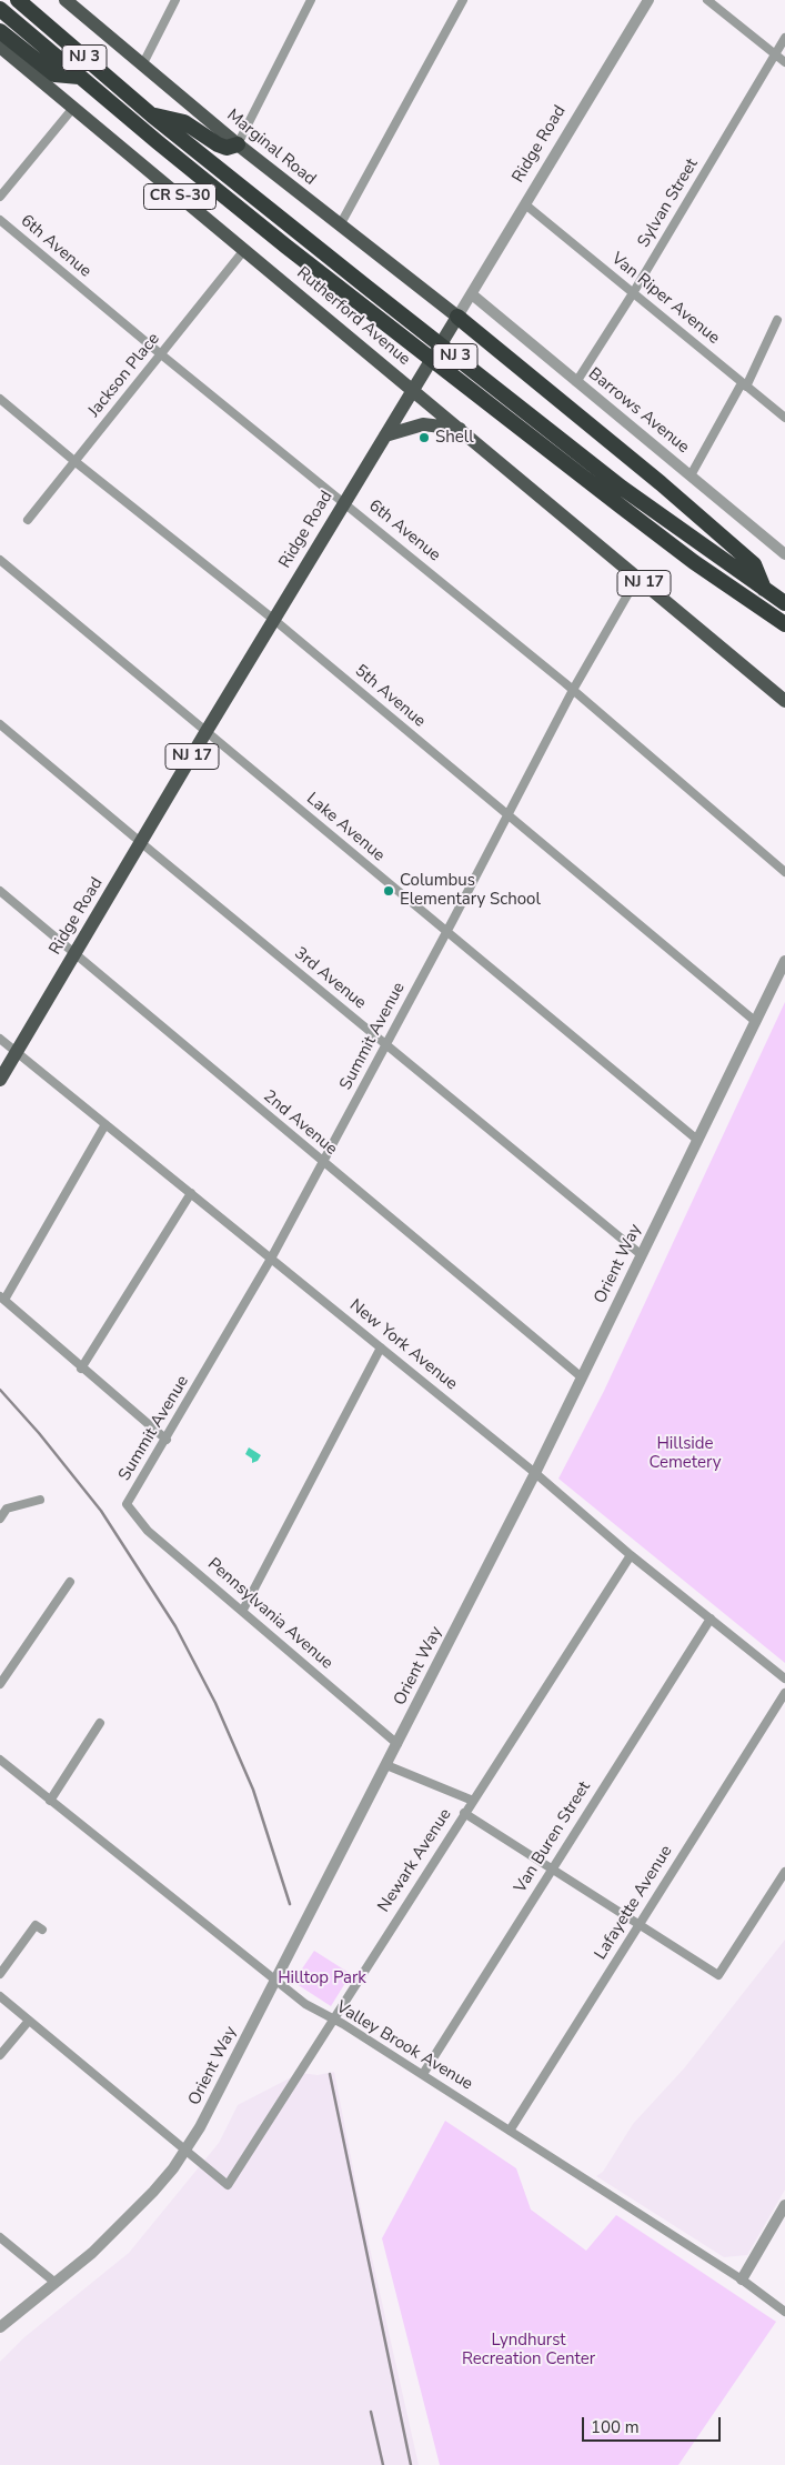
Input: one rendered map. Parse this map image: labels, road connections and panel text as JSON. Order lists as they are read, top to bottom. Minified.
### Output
{"streets":{"highway":["NJ 3"],"main road":["Ridge Road","Marginal Road","CR S-30","Rutherford Avenue","NJ 17"],"street":["Sylvan Street","6th Avenue","Van Riper Avenue","Jackson Place","Barrows Avenue","5th Avenue","Lake Avenue","3rd Avenue","Summit Avenue","2nd Avenue","Orient Way","New York Avenue","Pennsylvania Avenue","Van Buren Street","Newark Avenue","Lafayette Avenue","Valley Brook Avenue"]},"crossings":[["Ridge Road","Marginal Road"],["Ridge Road","6th Avenue"],["Ridge Road","Van Riper Avenue"],["Ridge Road","Rutherford Avenue"],["Ridge Road","Barrows Avenue"],["Ridge Road","5th Avenue"],["Ridge Road","Lake Avenue"],["Ridge Road","3rd Avenue"],["Ridge Road","2nd Avenue"],["Ridge Road","New York Avenue"],["Sylvan Street","Van Riper Avenue"],["Sylvan Street","Barrows Avenue"],["6th Avenue","Jackson Place"],["6th Avenue","Summit Avenue"],["Rutherford Avenue","Jackson Place"],["Rutherford Avenue","Summit Avenue"],["Jackson Place","5th Avenue"],["5th Avenue","Summit Avenue"],["5th Avenue","Orient Way"],["Lake Avenue","Summit Avenue"],["Lake Avenue","Orient Way"],["3rd Avenue","Summit Avenue"],["3rd Avenue","Orient Way"],["Summit Avenue","2nd Avenue"],["Summit Avenue","New York Avenue"],["Summit Avenue","Pennsylvania Avenue"],["2nd Avenue","Orient Way"],["Orient Way","New York Avenue"],["Orient Way","Pennsylvania Avenue"],["Orient Way","Newark Avenue"],["Orient Way","Valley Brook Avenue"],["New York Avenue","Van Buren Street"],["New York Avenue","Newark Avenue"],["Van Buren Street","Valley Brook Avenue"],["Newark Avenue","Valley Brook Avenue"],["Lafayette Avenue","Valley Brook Avenue"]],"parks":["Hillside Cemetery","Hilltop Park","Lyndhurst Recreation Center"],"places":["Shell","Columbus Elementary School"],"scale_bar":"100 m"}
